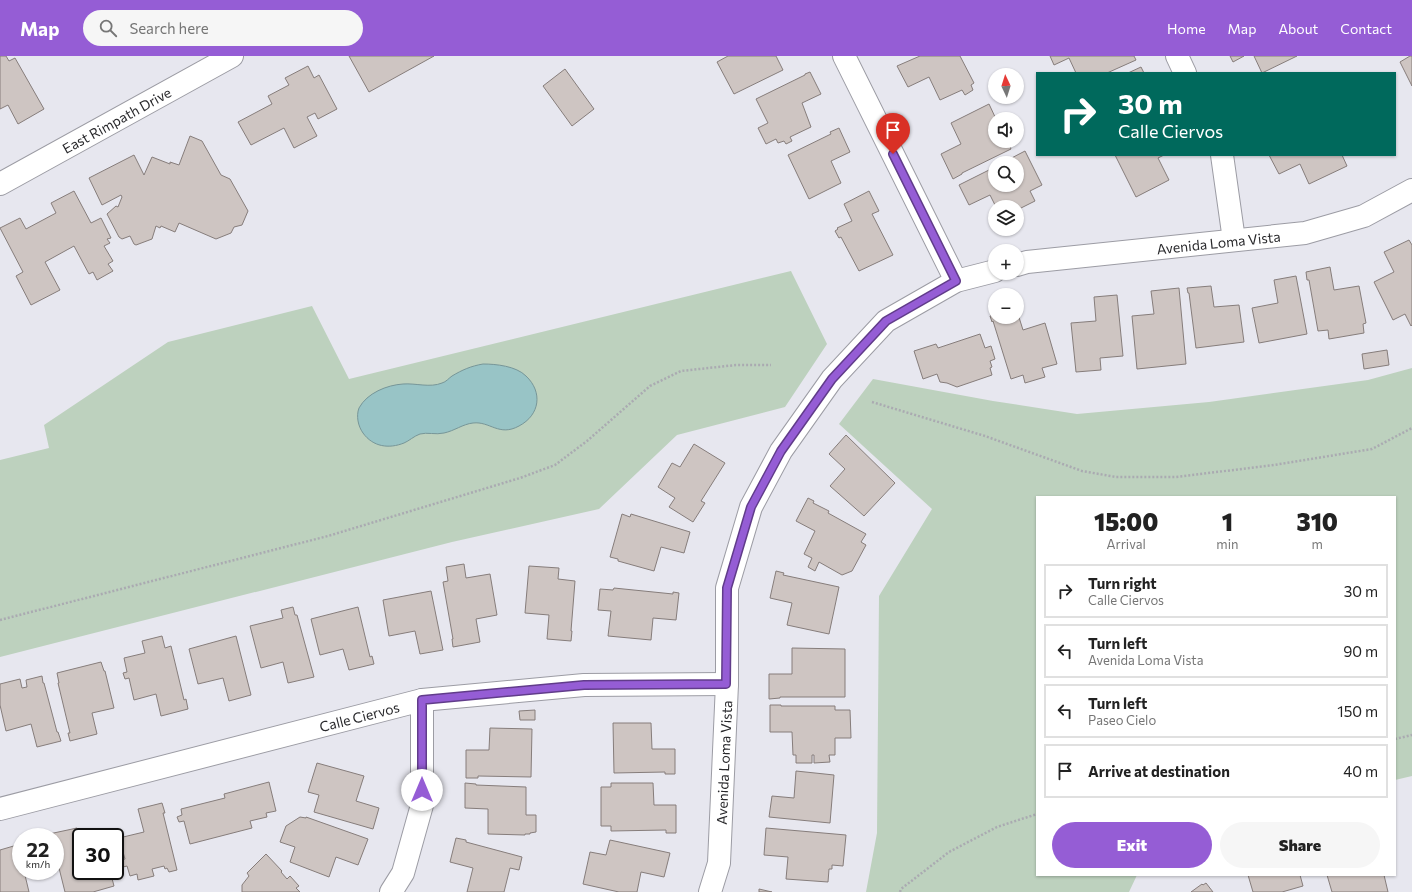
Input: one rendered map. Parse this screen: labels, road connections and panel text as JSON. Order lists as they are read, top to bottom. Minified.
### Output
{"streets":{"street":["East Rimpath Drive","Avenida Loma Vista","Calle Ciervos"]},"crossings":[["Avenida Loma Vista","Calle Ciervos"]],"north":"top","page":{"header":"Map","search":"Search here","nav":["Home","Map","About","Contact"],"map_buttons":["+","−"],"turn":["30 m","Calle Ciervos"],"eta":["15:00","Arrival","1","min","310","m"],"list":[{"name":"Turn right","note":"Calle Ciervos","value":"30 m"},{"name":"Turn left","note":"Avenida Loma Vista","value":"90 m"},{"name":"Turn left","note":"Paseo Cielo","value":"150 m"},{"name":"Arrive at destination","value":"40 m"}],"buttons":["Exit","Share"],"speed":"22 km/h","limit":"30"}}
